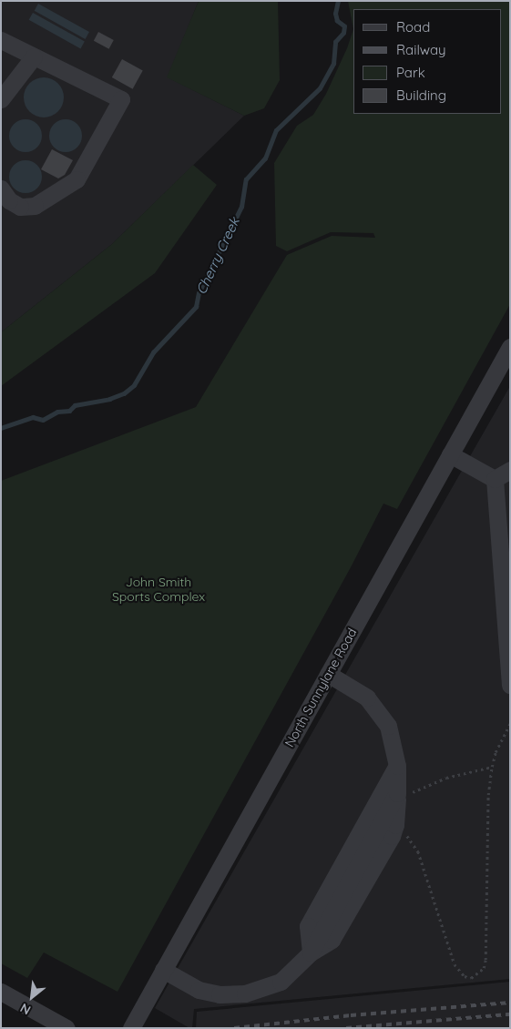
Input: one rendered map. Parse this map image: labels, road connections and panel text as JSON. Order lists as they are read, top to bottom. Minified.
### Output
{"streets":{"street":["North Sunnylane Road"]},"water":["Cherry Creek"],"parks":["John Smith Sports Complex"],"legend":["Road","Railway","Park","Building"],"north":"bottom left"}
